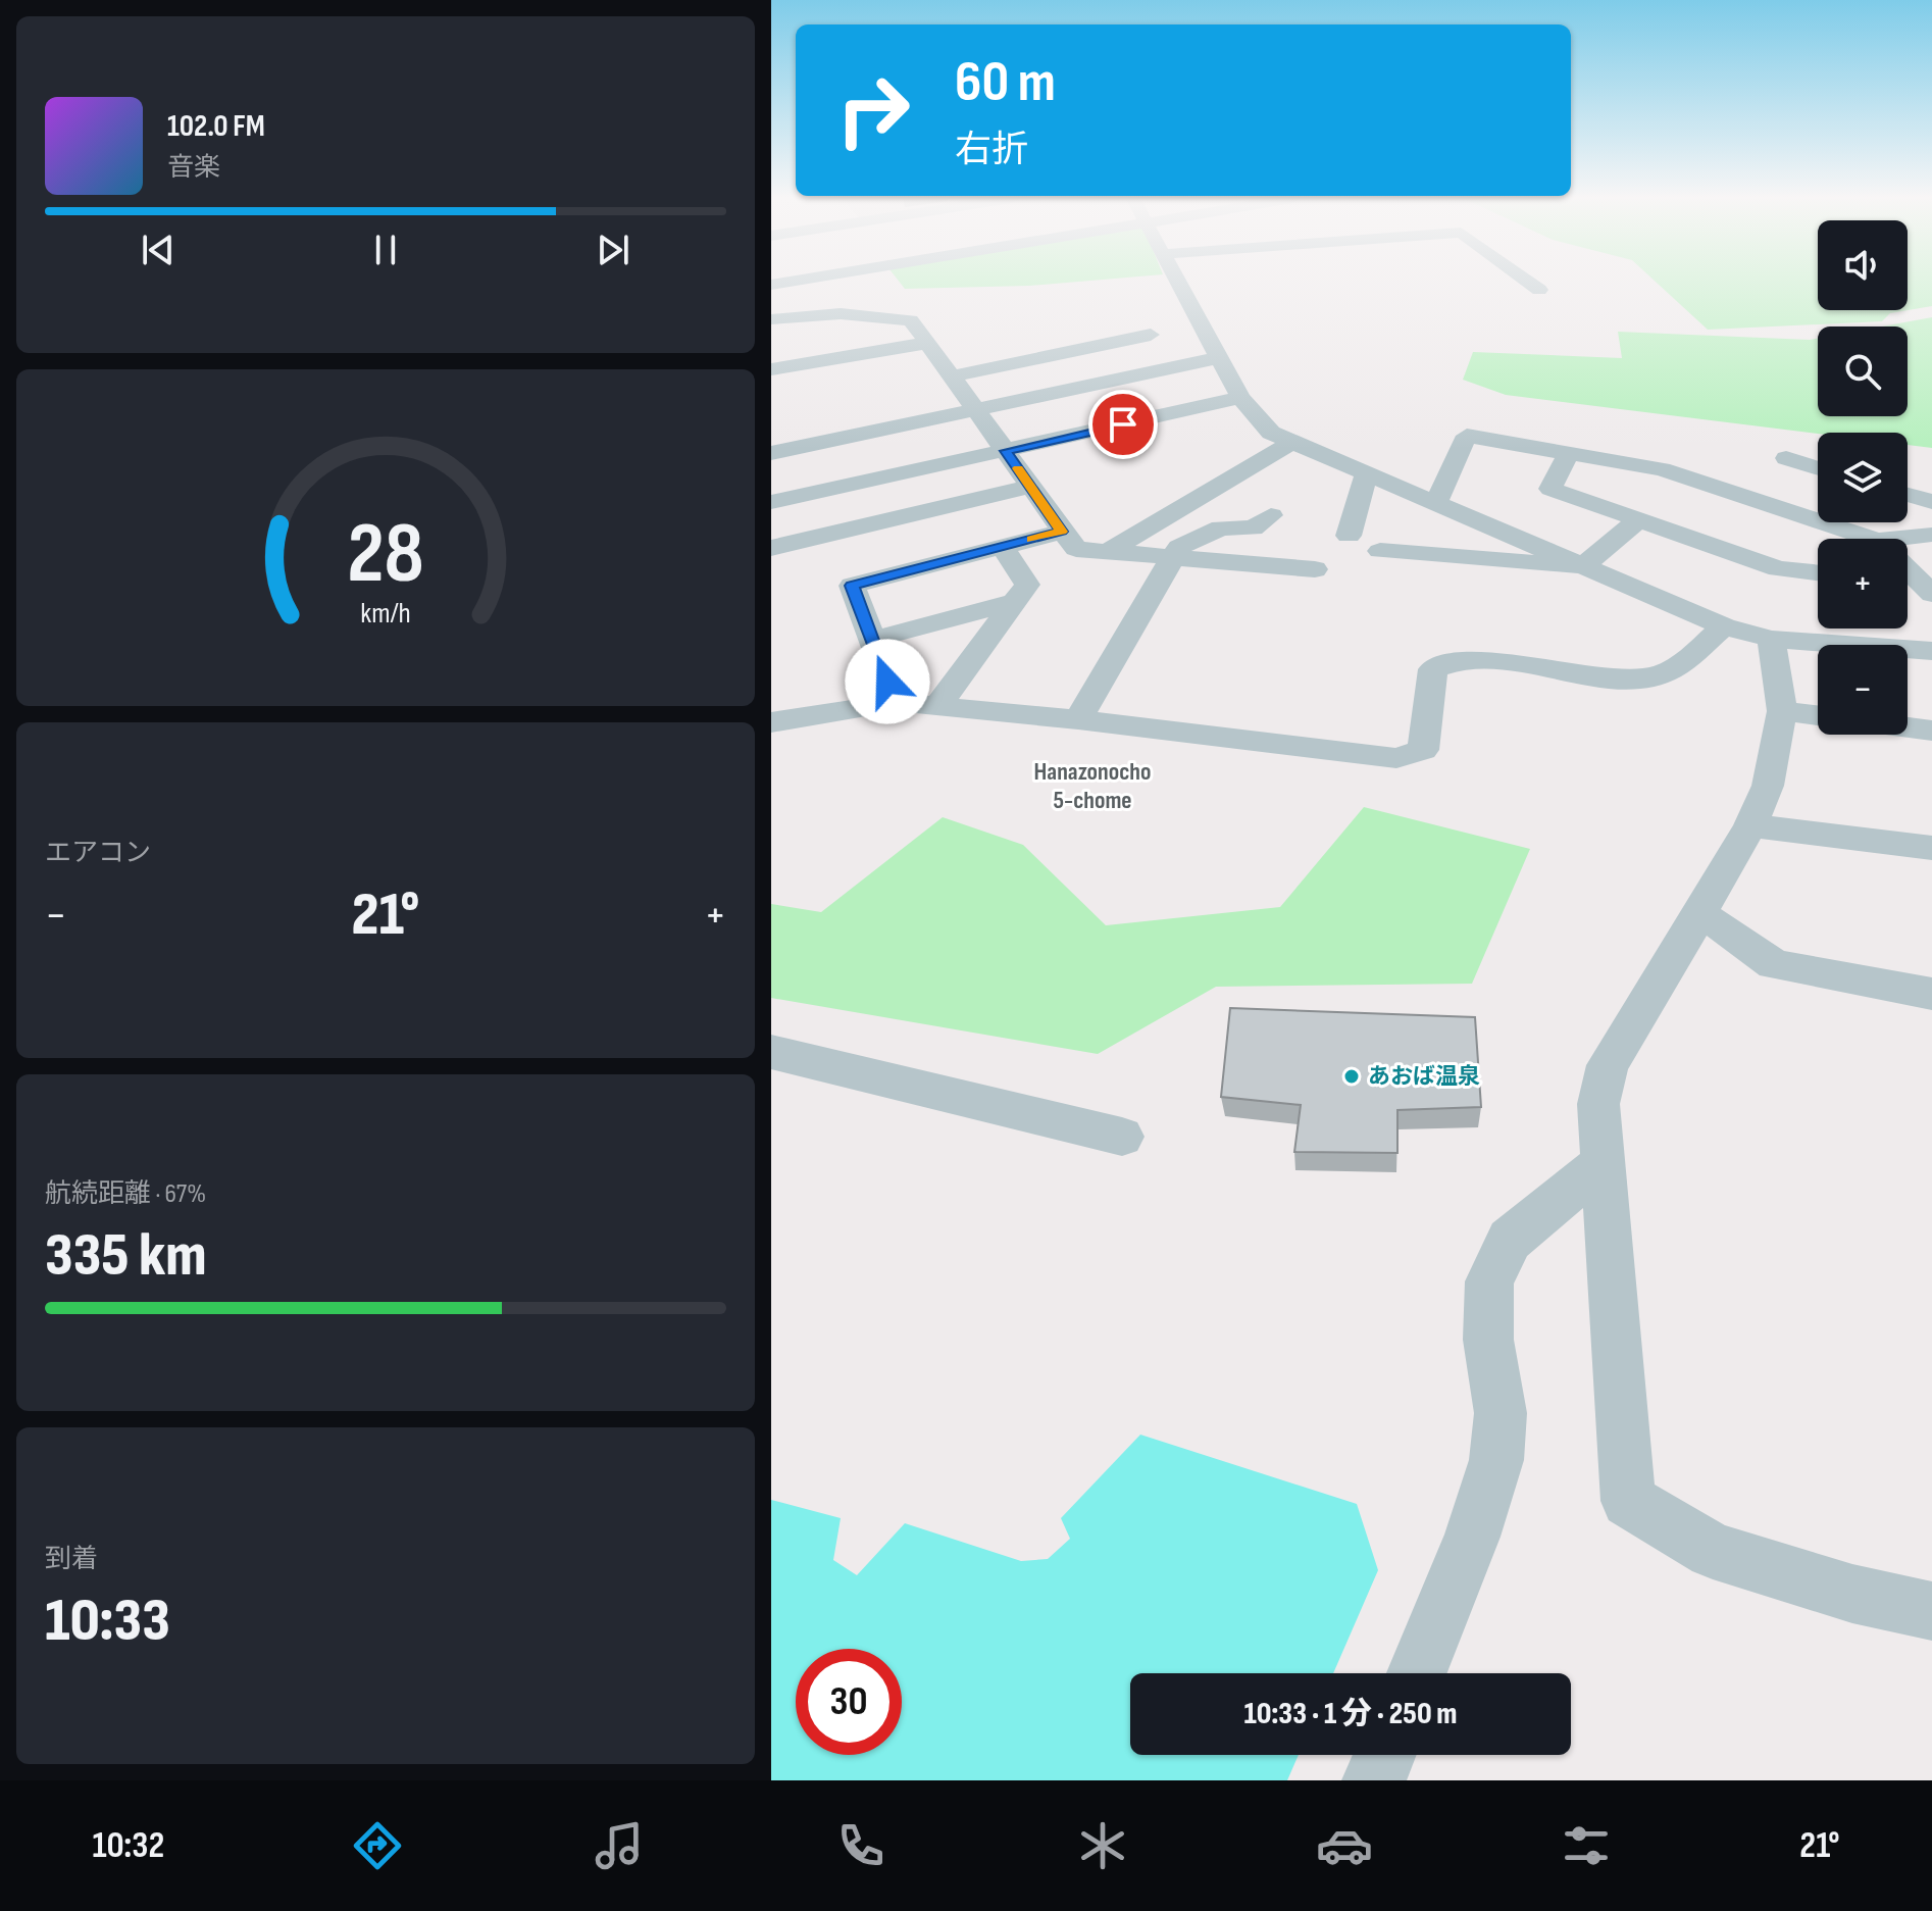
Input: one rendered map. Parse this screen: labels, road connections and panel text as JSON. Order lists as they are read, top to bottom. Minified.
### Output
{"districts":["Hanazonocho 5-chome"],"places":["あおば温泉"],"page":{"turn":["60 m","右折"],"song":["102.0 FM","音楽"],"map_buttons":["+","−"],"tile":["エアコン",["航続距離 · 67%","335 km"],["到着","10:33"]],"heat":["−","21°","+"],"limit":"30","trip":"10:33 · 1 分 · 250 m","tabs":["10:32","21°"],"gauge":["28","km/h"]}}
